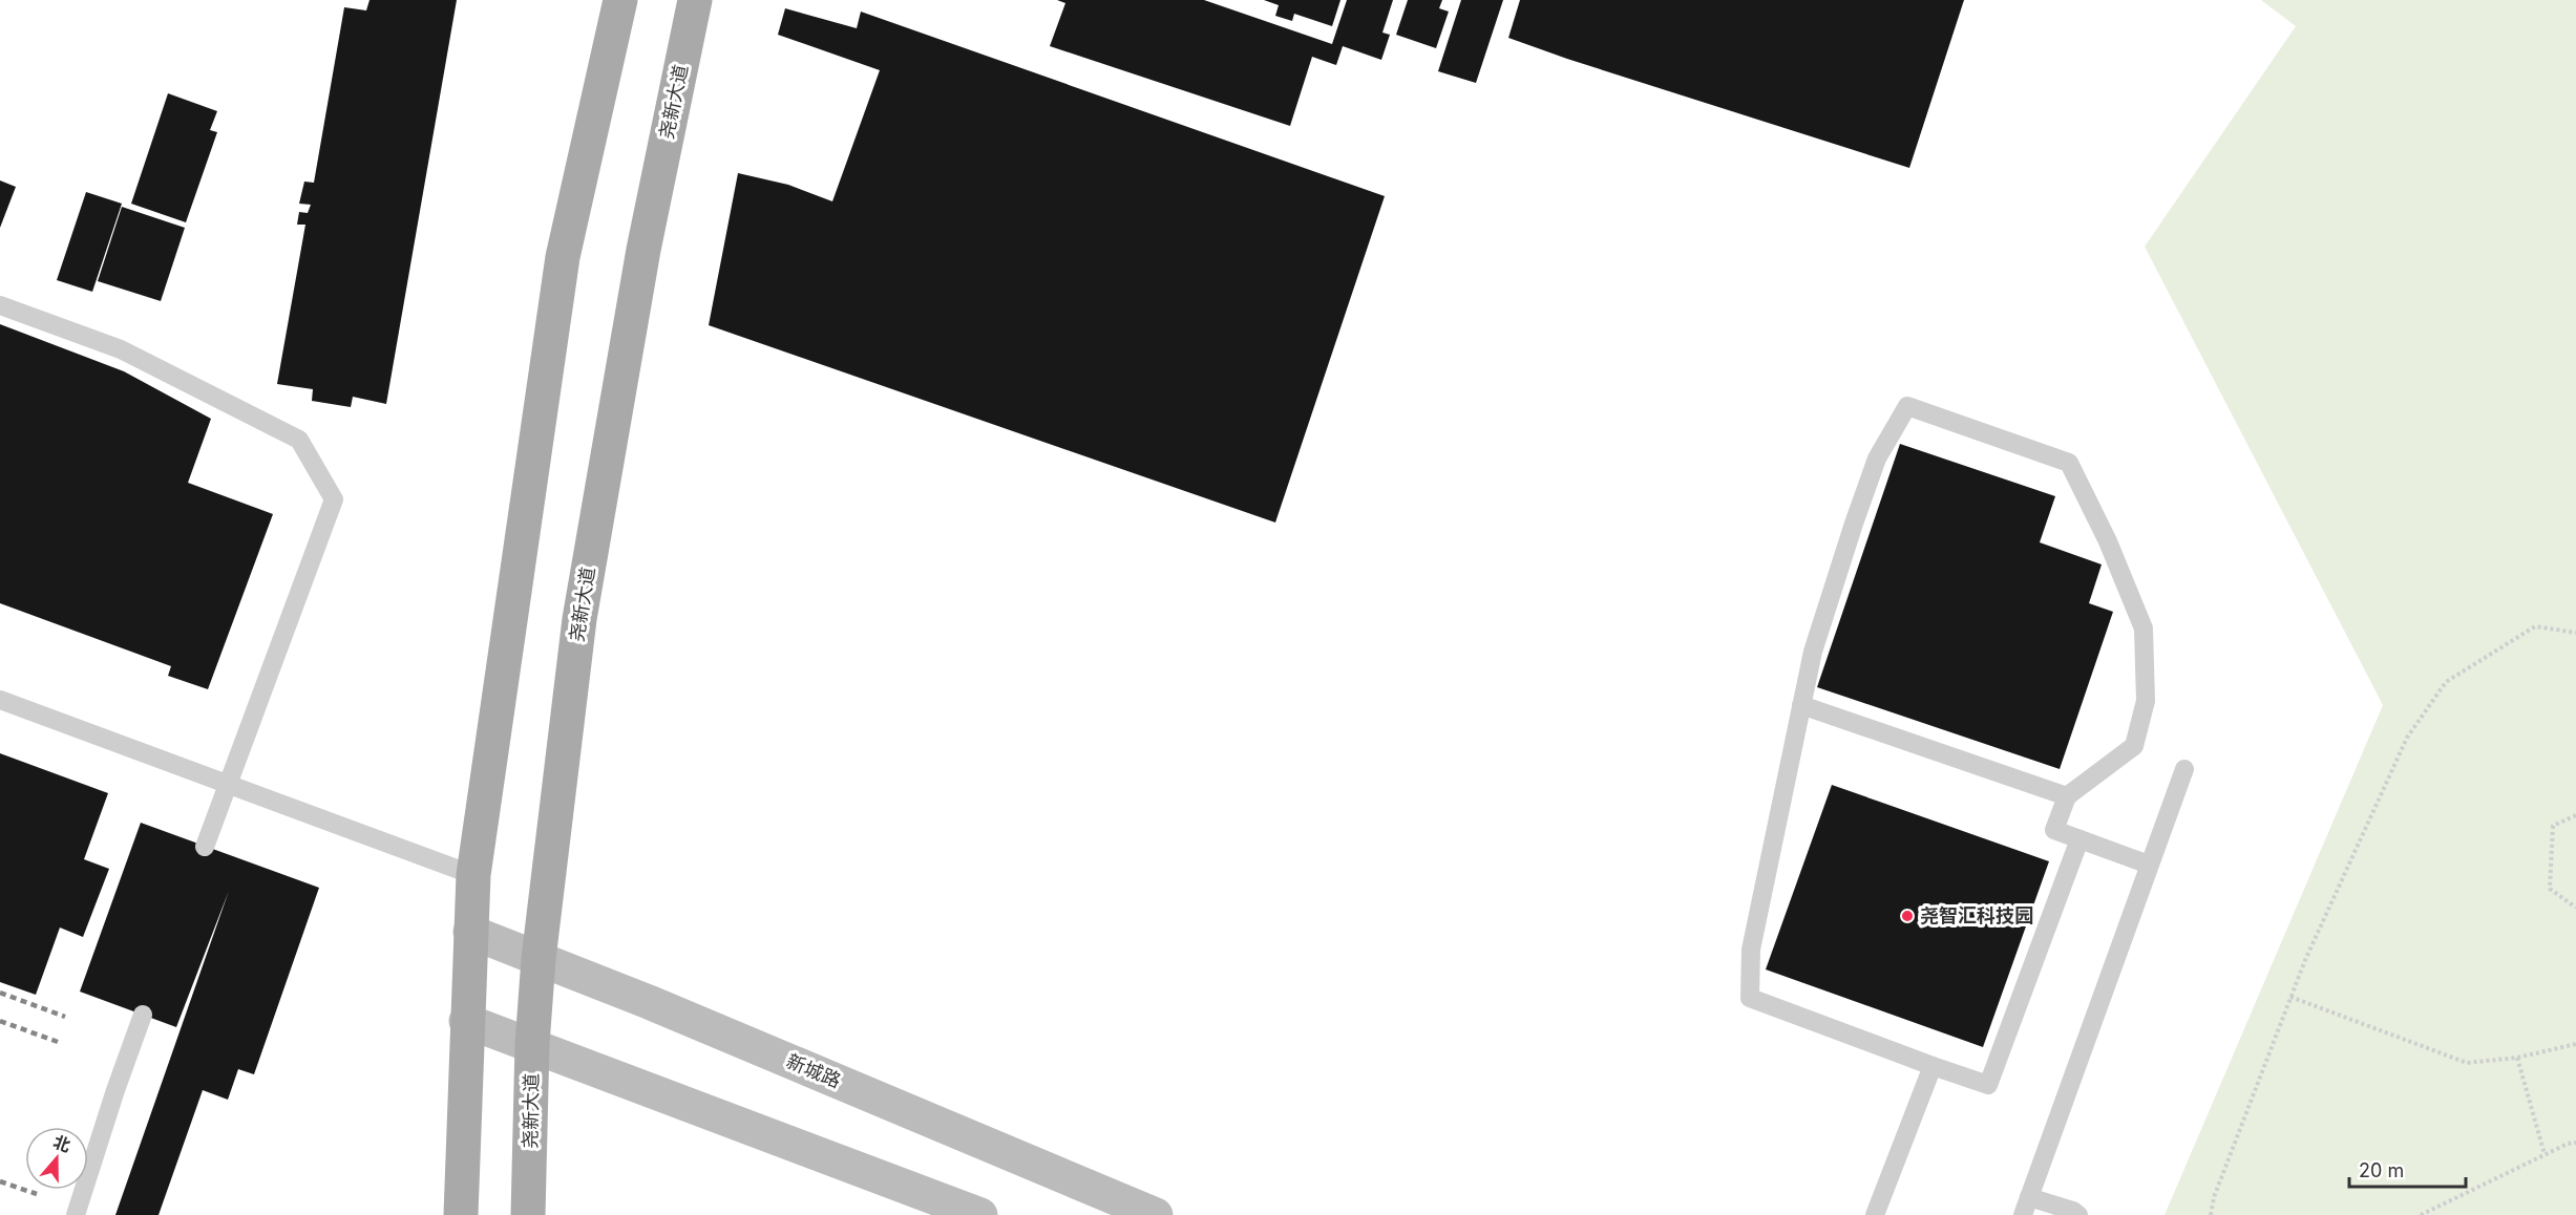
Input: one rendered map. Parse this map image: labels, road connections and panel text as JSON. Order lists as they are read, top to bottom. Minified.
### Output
{"streets":{"main road":["尧新大道","新城路"]},"crossings":[["尧新大道","新城路"]],"places":["尧智汇科技园"],"scale_bar":"20 m","north":"top"}
